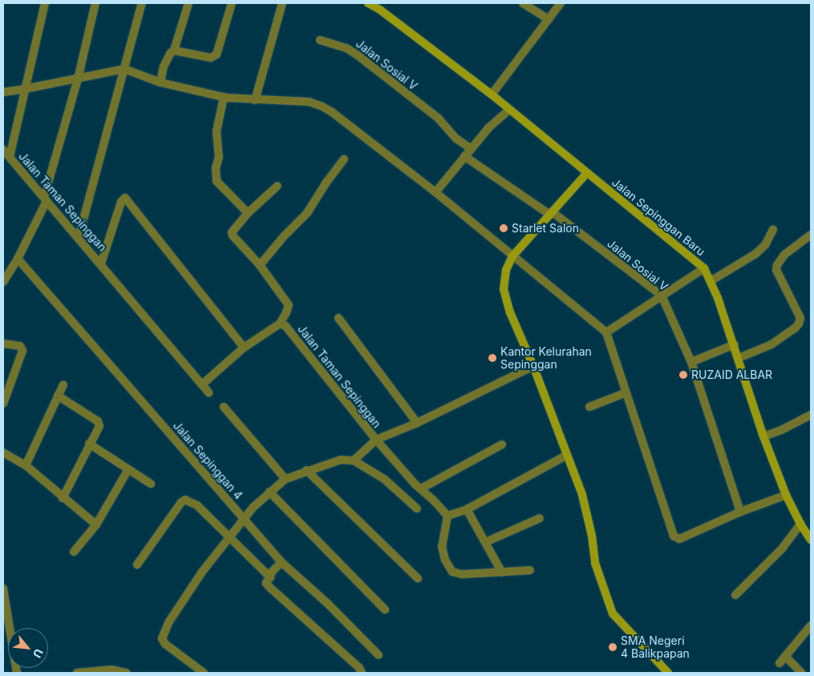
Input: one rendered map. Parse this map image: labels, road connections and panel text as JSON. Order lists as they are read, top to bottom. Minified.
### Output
{"streets":{"street":["Jalan Sosial V","Jalan Taman Sepinggan","Jalan Sepinggan Baru","Jalan Sepinggan 4"]},"places":["Starlet Salon","Kantor Kelurahan Sepinggan","RUZAID ALBAR","SMA Negeri 4 Balikpapan"],"north":"bottom right"}
